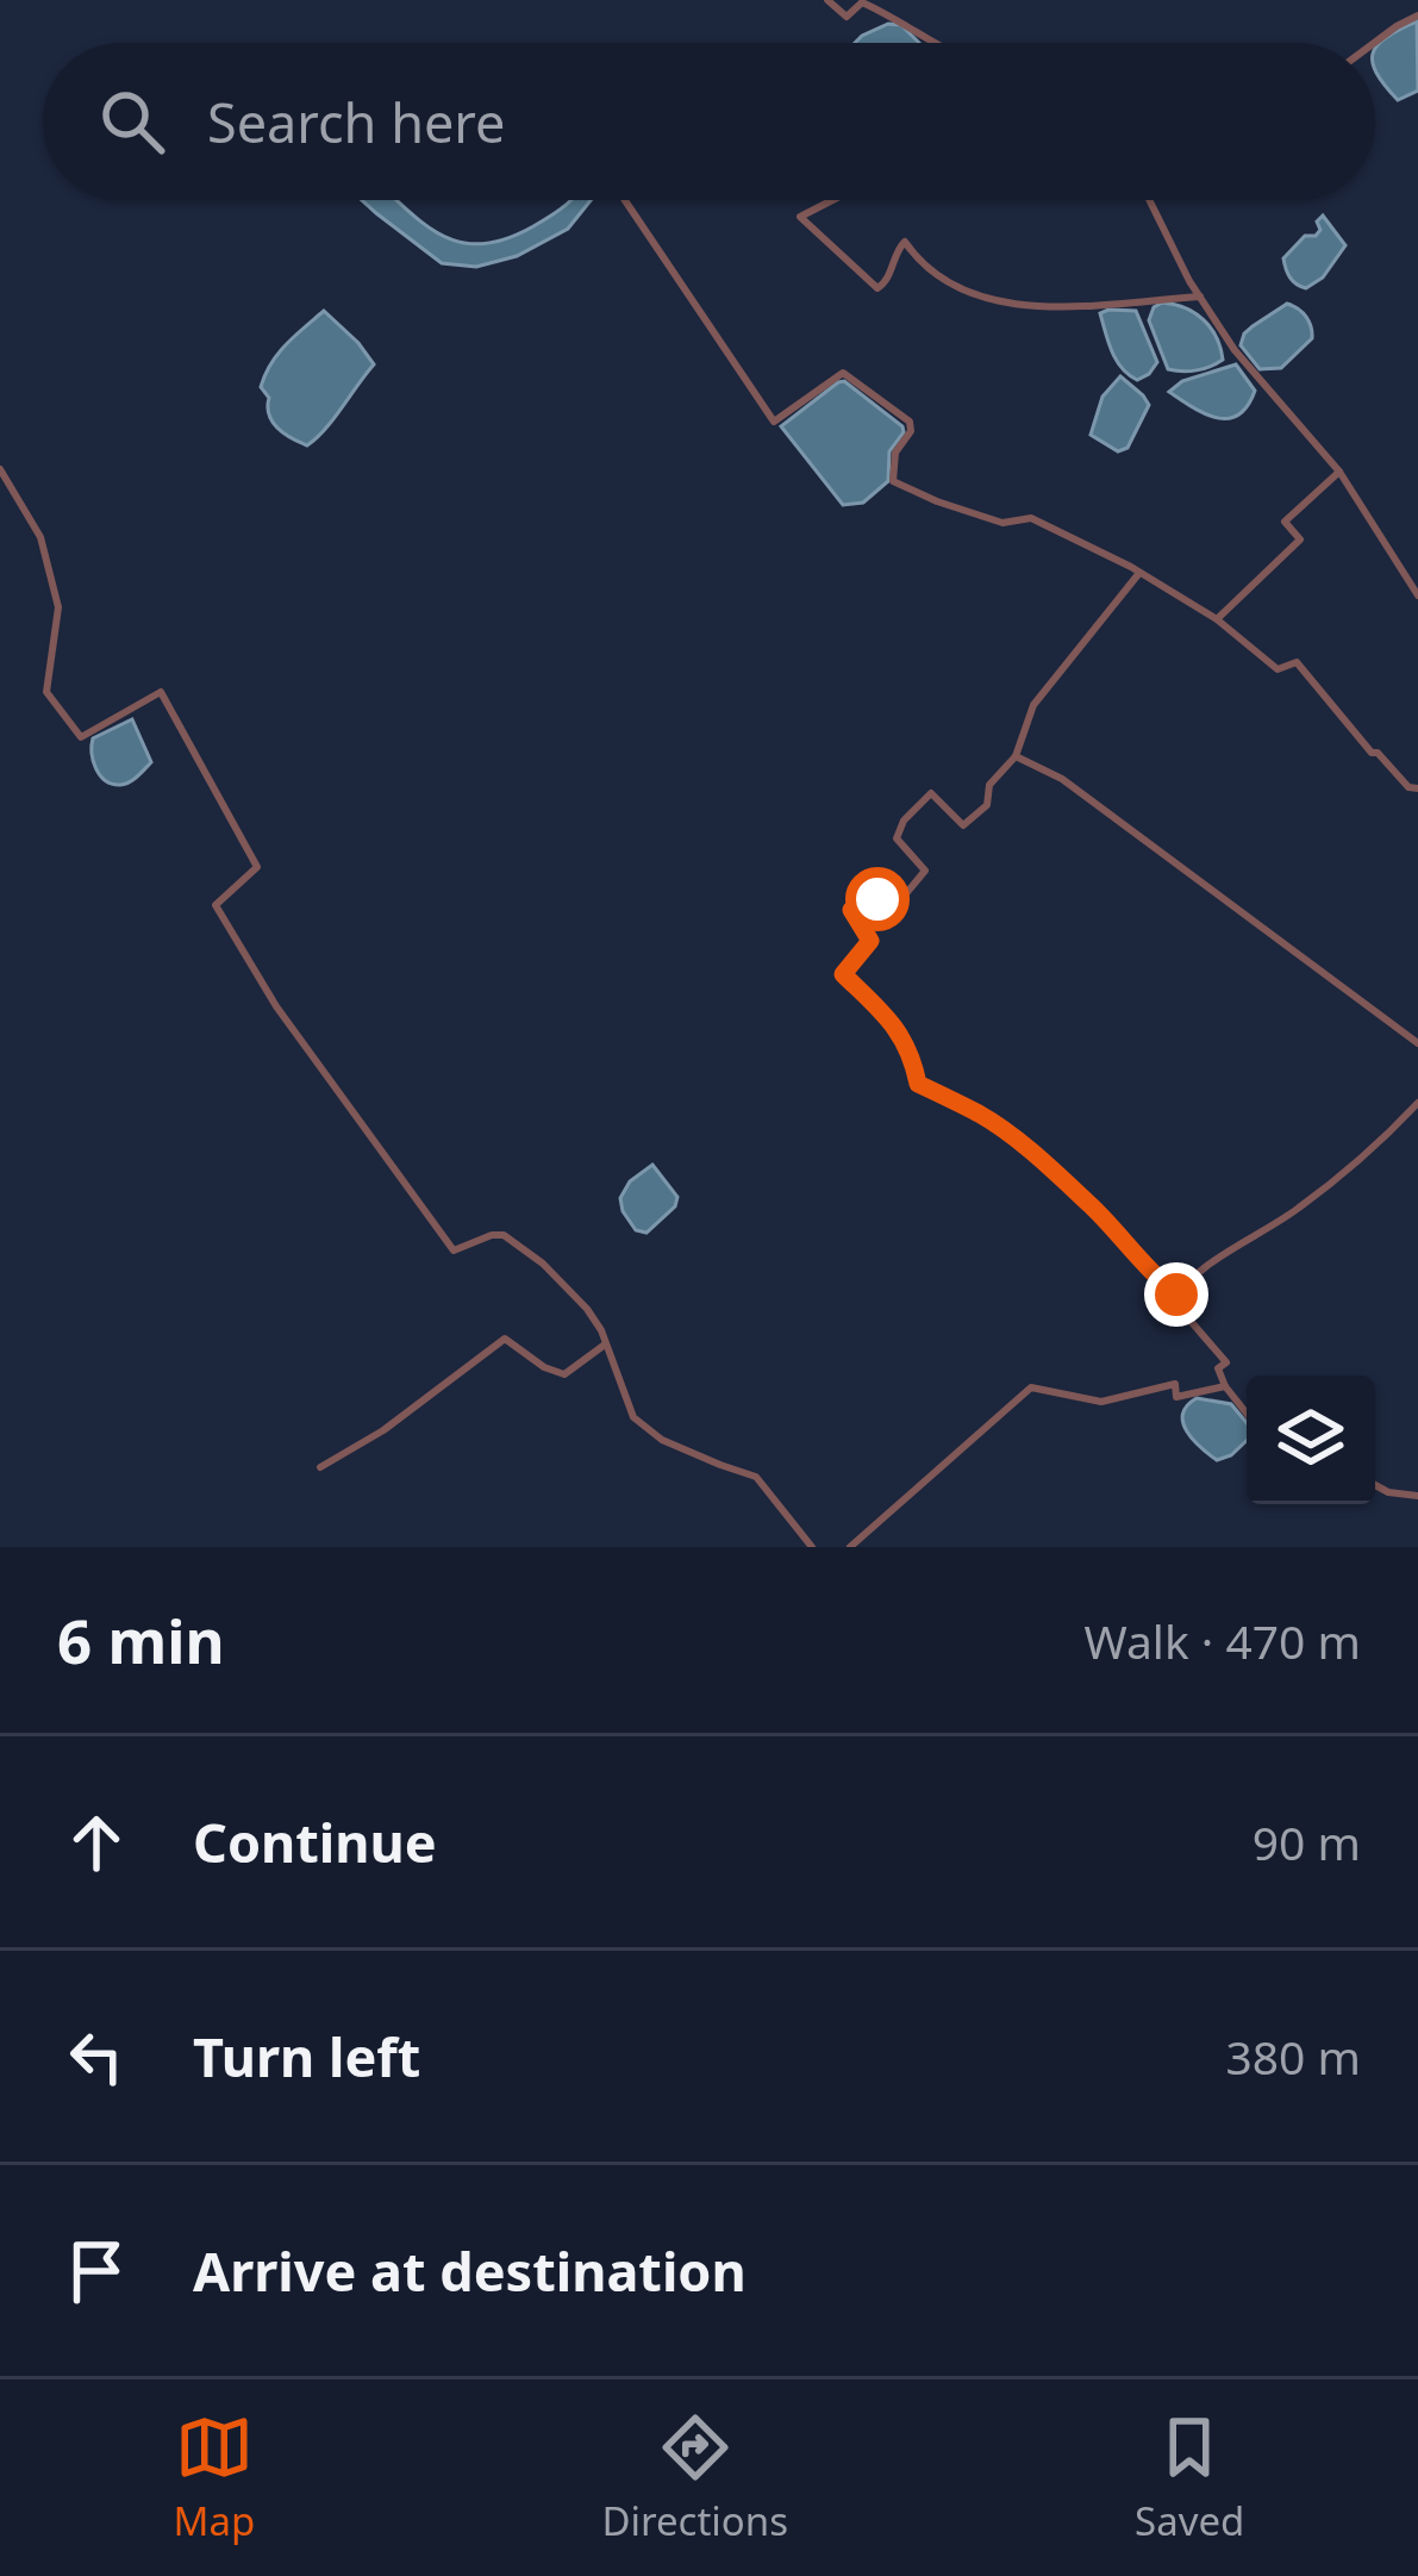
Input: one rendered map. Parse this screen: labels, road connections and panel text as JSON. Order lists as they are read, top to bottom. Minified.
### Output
{"page":{"search":"Search here","heading":["6 min","Walk · 470 m"],"list":[["Continue","90 m"],["Turn left","380 m"],"Arrive at destination"],"nav":["Map","Directions","Saved"]}}
